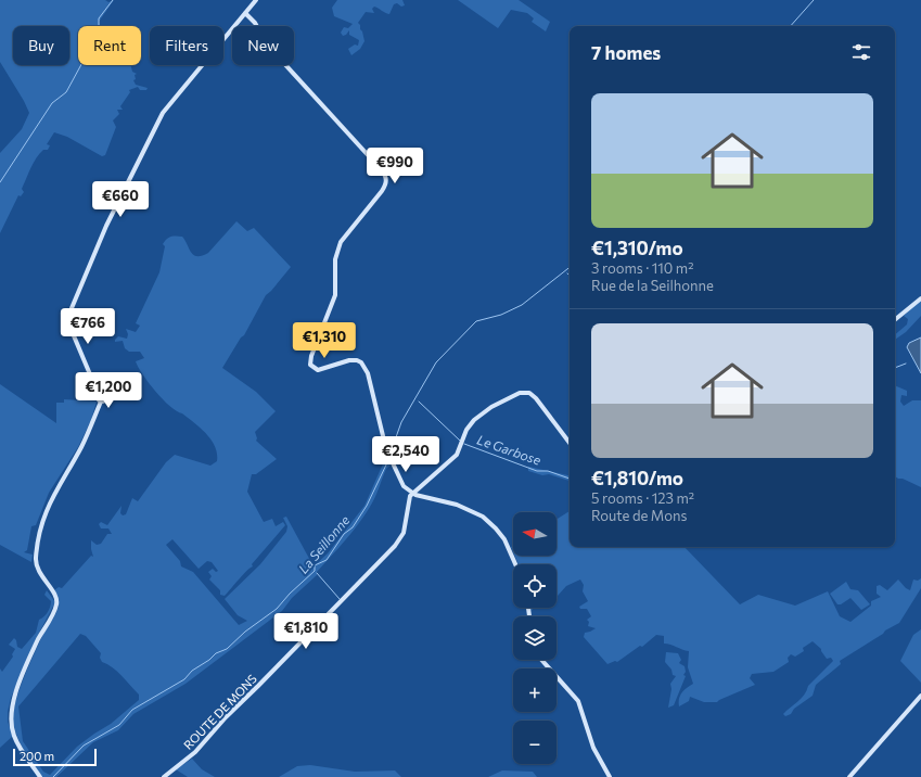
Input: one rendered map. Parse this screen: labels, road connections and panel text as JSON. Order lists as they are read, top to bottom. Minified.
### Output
{"streets":{"street":["ROUTE DE MONS"]},"water":["Le Garbose","La Seillonne"],"scale_bar":"200 m","north":"left","page":{"chip":["Buy","Rent","Filters","New"],"heading":"7 homes","list":[{"name":"€1,310/mo","note":"3 rooms · 110 m² · Rue de la Seilhonne"},{"name":"€1,810/mo","note":"5 rooms · 123 m² · Route de Mons"}],"price":["€990","€660","€766","€1,310","€1,200","€2,540","€1,810"],"map_buttons":["+","−"],"scale":"200 m"}}
